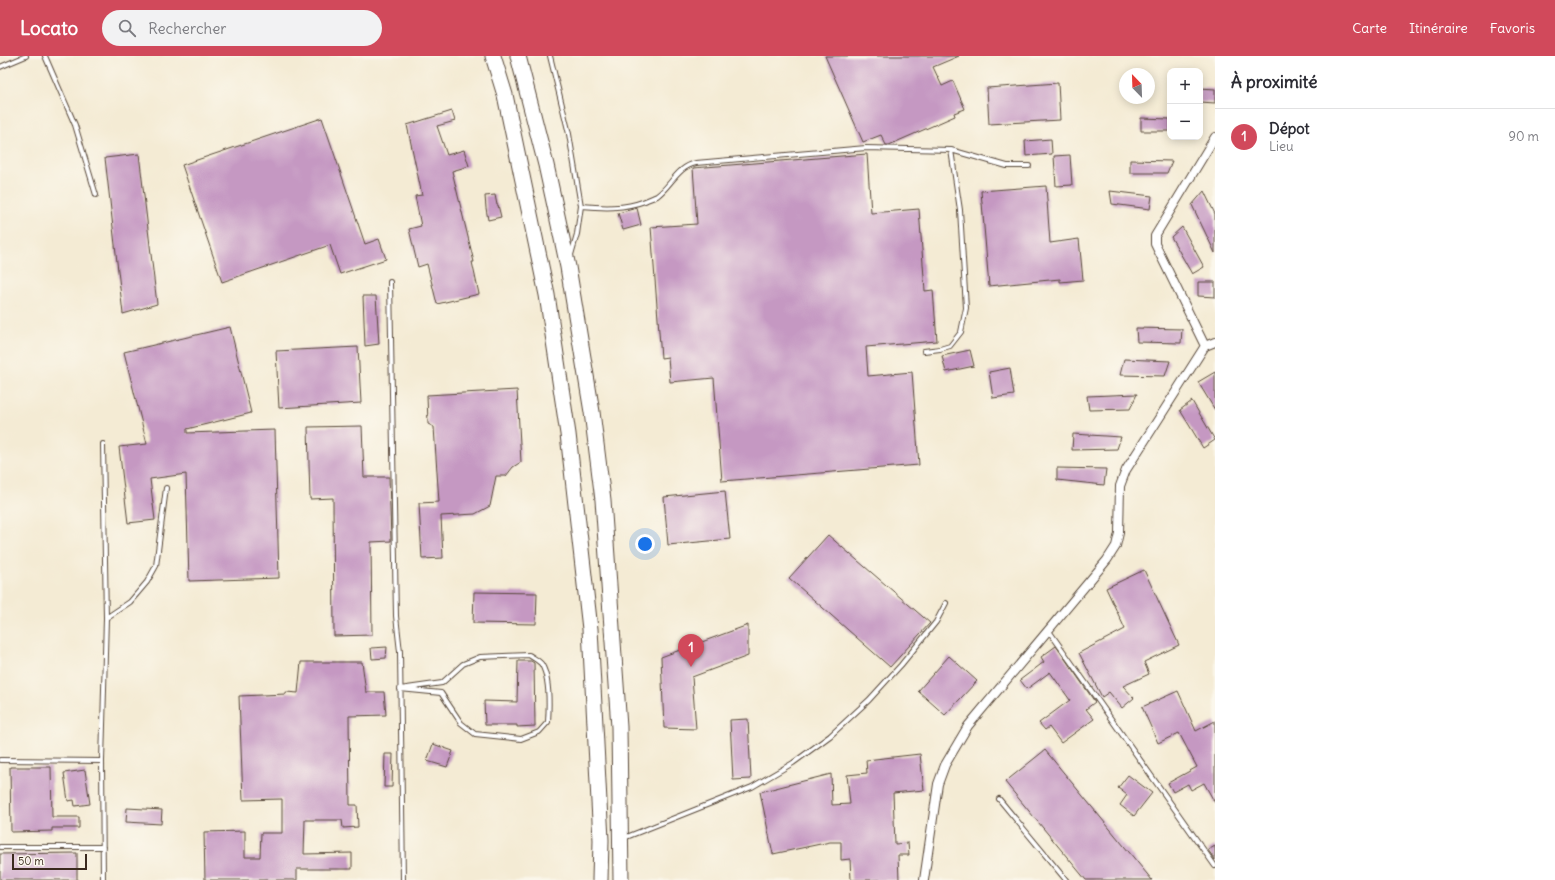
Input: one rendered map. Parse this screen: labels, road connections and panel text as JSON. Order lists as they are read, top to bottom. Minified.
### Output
{"scale_bar":"50 m","north":"top left","page":{"header":"Locato","search":"Rechercher","nav":["Carte","Itinéraire","Favoris"],"heading":"À proximité","map_buttons":["+","−"],"list":[{"mark":"1","name":"Dépot","note":"Lieu","value":"90 m"}],"pins":"1","scale":"50 m"}}
